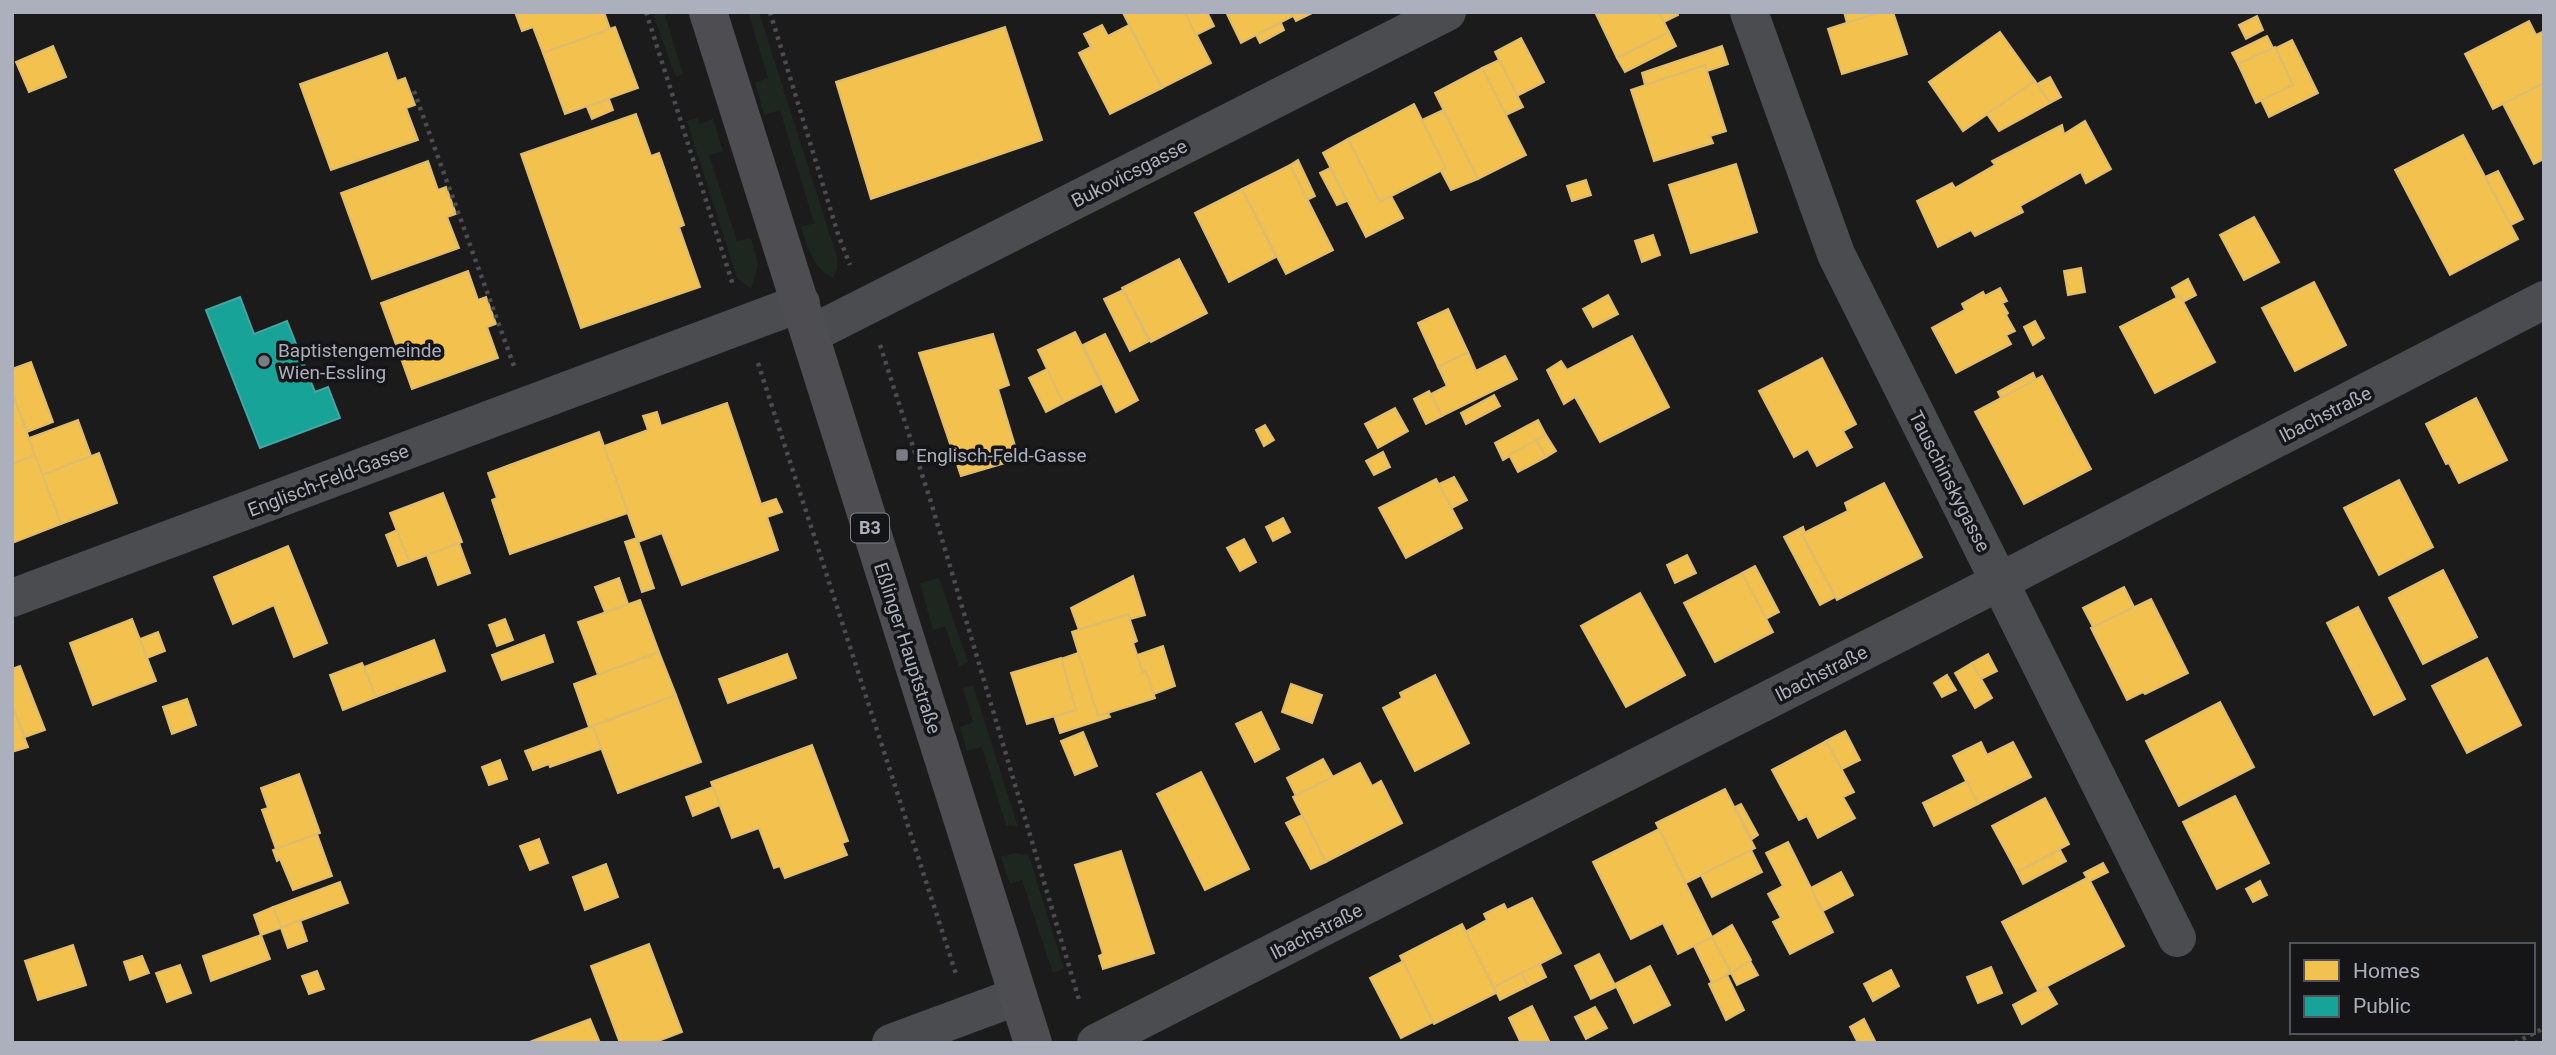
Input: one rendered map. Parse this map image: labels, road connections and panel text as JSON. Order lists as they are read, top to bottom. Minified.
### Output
{"streets":{"main road":["B3","Eßlinger Hauptstraße"],"street":["Bukovicsgasse","Ibachstraße","Englisch-Feld-Gasse","Tauschinskygasse"]},"crossings":[["Bukovicsgasse","Englisch-Feld-Gasse"],["Bukovicsgasse","Eßlinger Hauptstraße"],["Ibachstraße","Tauschinskygasse"],["Englisch-Feld-Gasse","Eßlinger Hauptstraße"]],"places":{"other":["Baptistengemeinde Wien-Essling"],"transit":["Englisch-Feld-Gasse"]},"legend":["Homes","Public"]}
